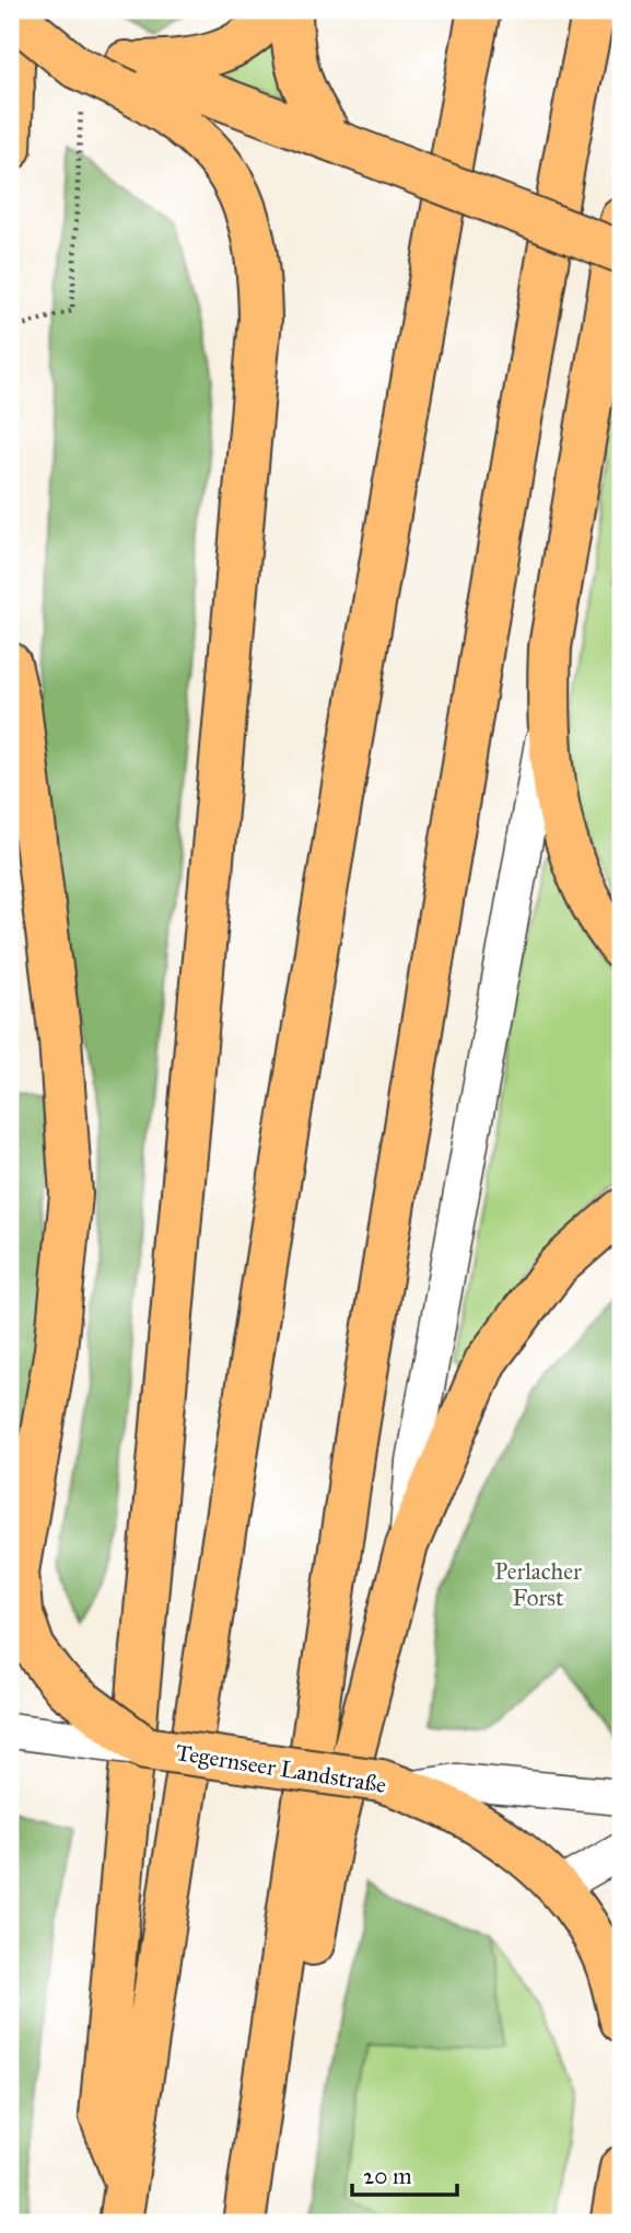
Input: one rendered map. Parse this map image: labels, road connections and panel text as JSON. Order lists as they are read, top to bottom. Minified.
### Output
{"streets":{"main road":["Tegernseer Landstraße"]},"parks":["Perlacher Forst"],"scale_bar":"20 m"}
